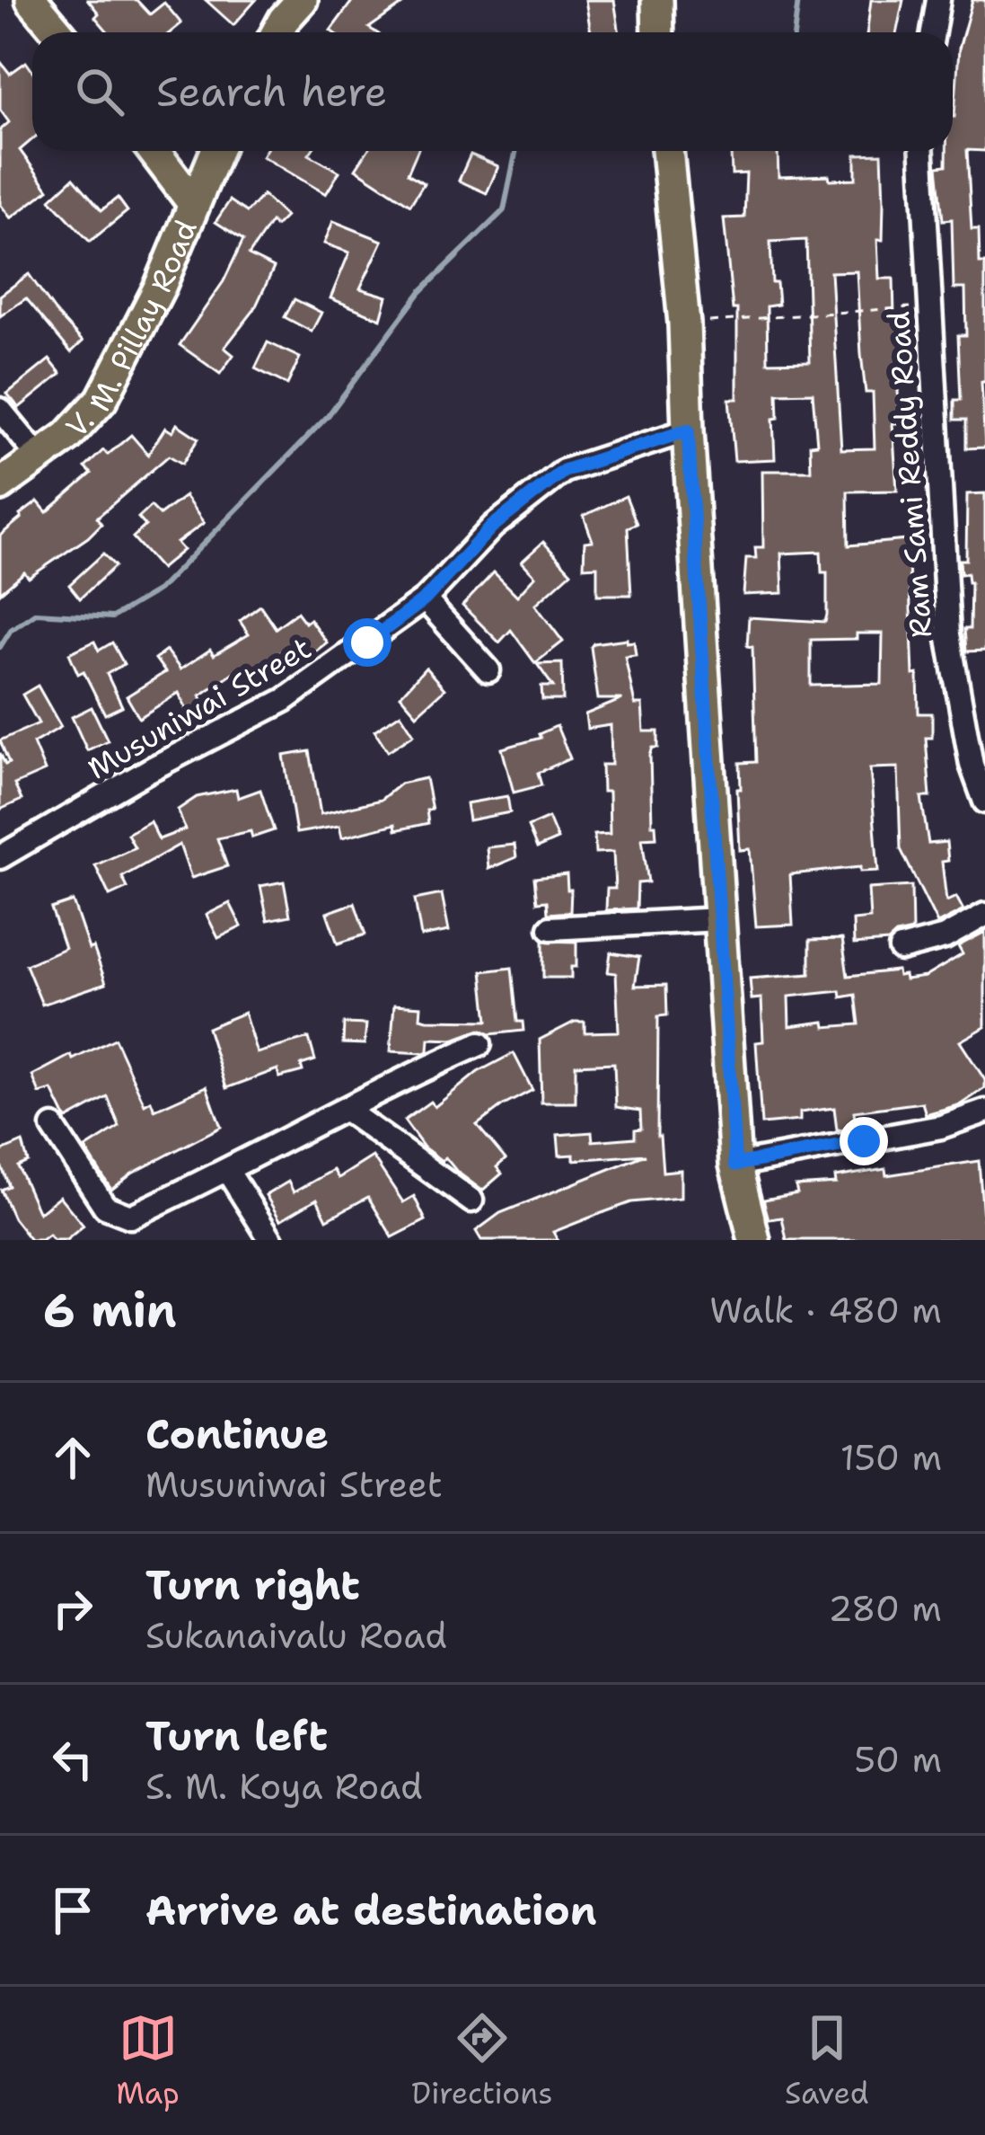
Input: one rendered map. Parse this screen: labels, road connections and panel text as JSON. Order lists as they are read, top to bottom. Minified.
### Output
{"streets":{"main road":["V. M. Pillay Road"],"street":["Ram Sami Reddy Road","Musuniwai Street"]},"page":{"search":"Search here","heading":["6 min","Walk · 480 m"],"list":[["Continue","Musuniwai Street","150 m"],["Turn right","Sukanaivalu Road","280 m"],["Turn left","S. M. Koya Road","50 m"],"Arrive at destination"],"nav":["Map","Directions","Saved"]}}
